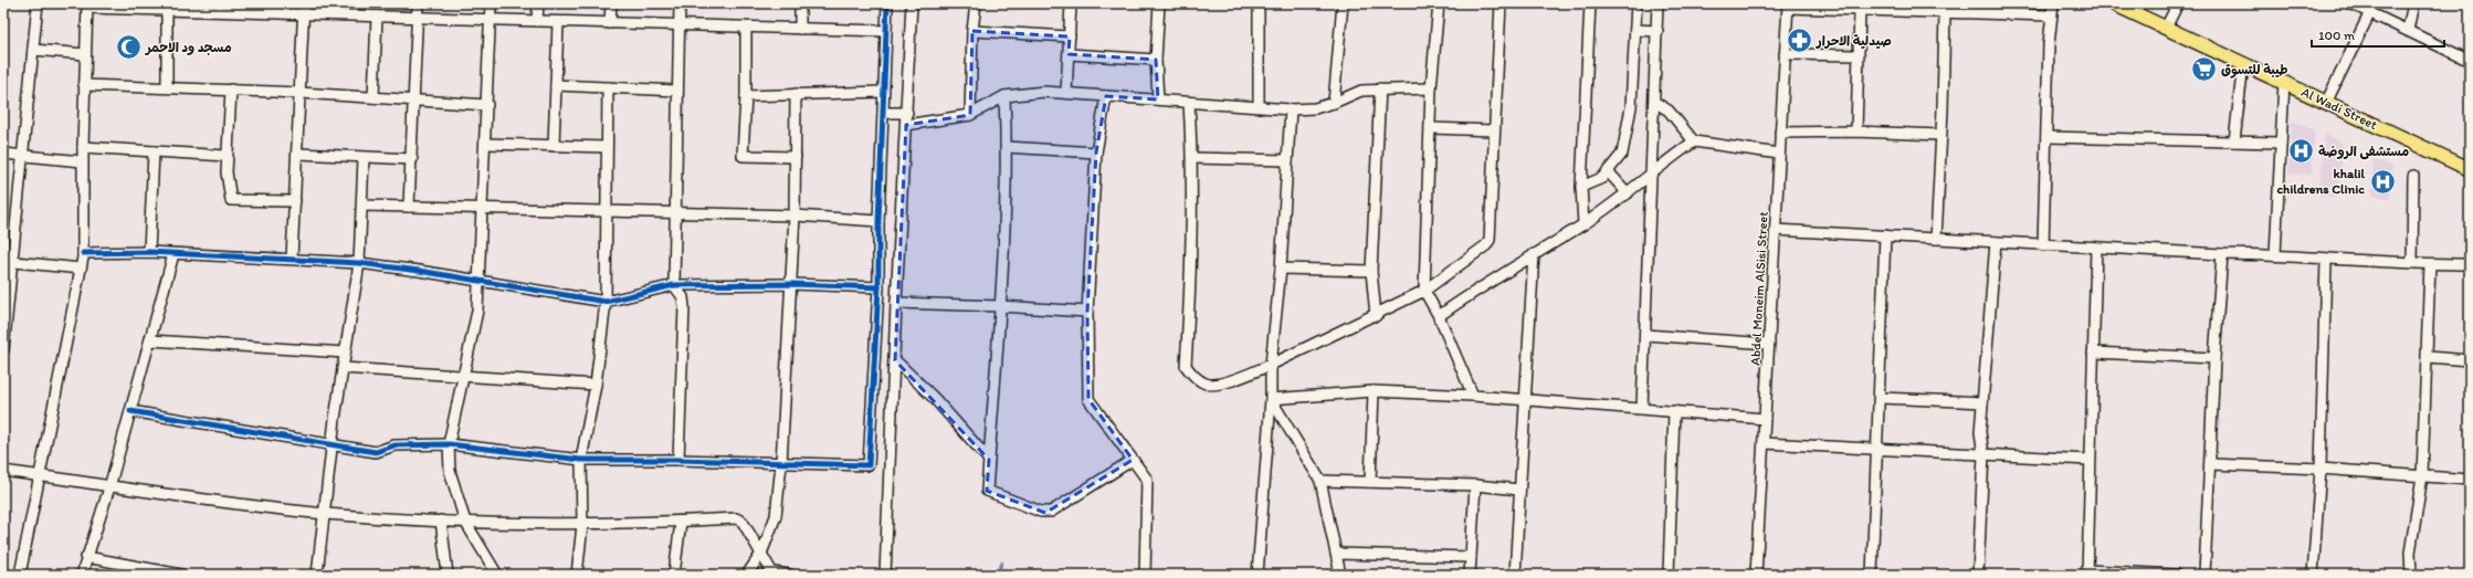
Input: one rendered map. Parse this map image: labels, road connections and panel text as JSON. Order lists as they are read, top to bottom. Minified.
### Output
{"streets":{"main road":["Al Wadi Street"],"street":["Abdel Moneim AlSisi Street"]},"places":{"pharmacy":["صيدلية الاحرار"],"mosque":["مسجد ود الاحمر"],"supermarket":["طيبة للتسوق"],"hospital":["مستشفى الروضة","khalil childrens Clinic"]},"scale_bar":"100 m"}
